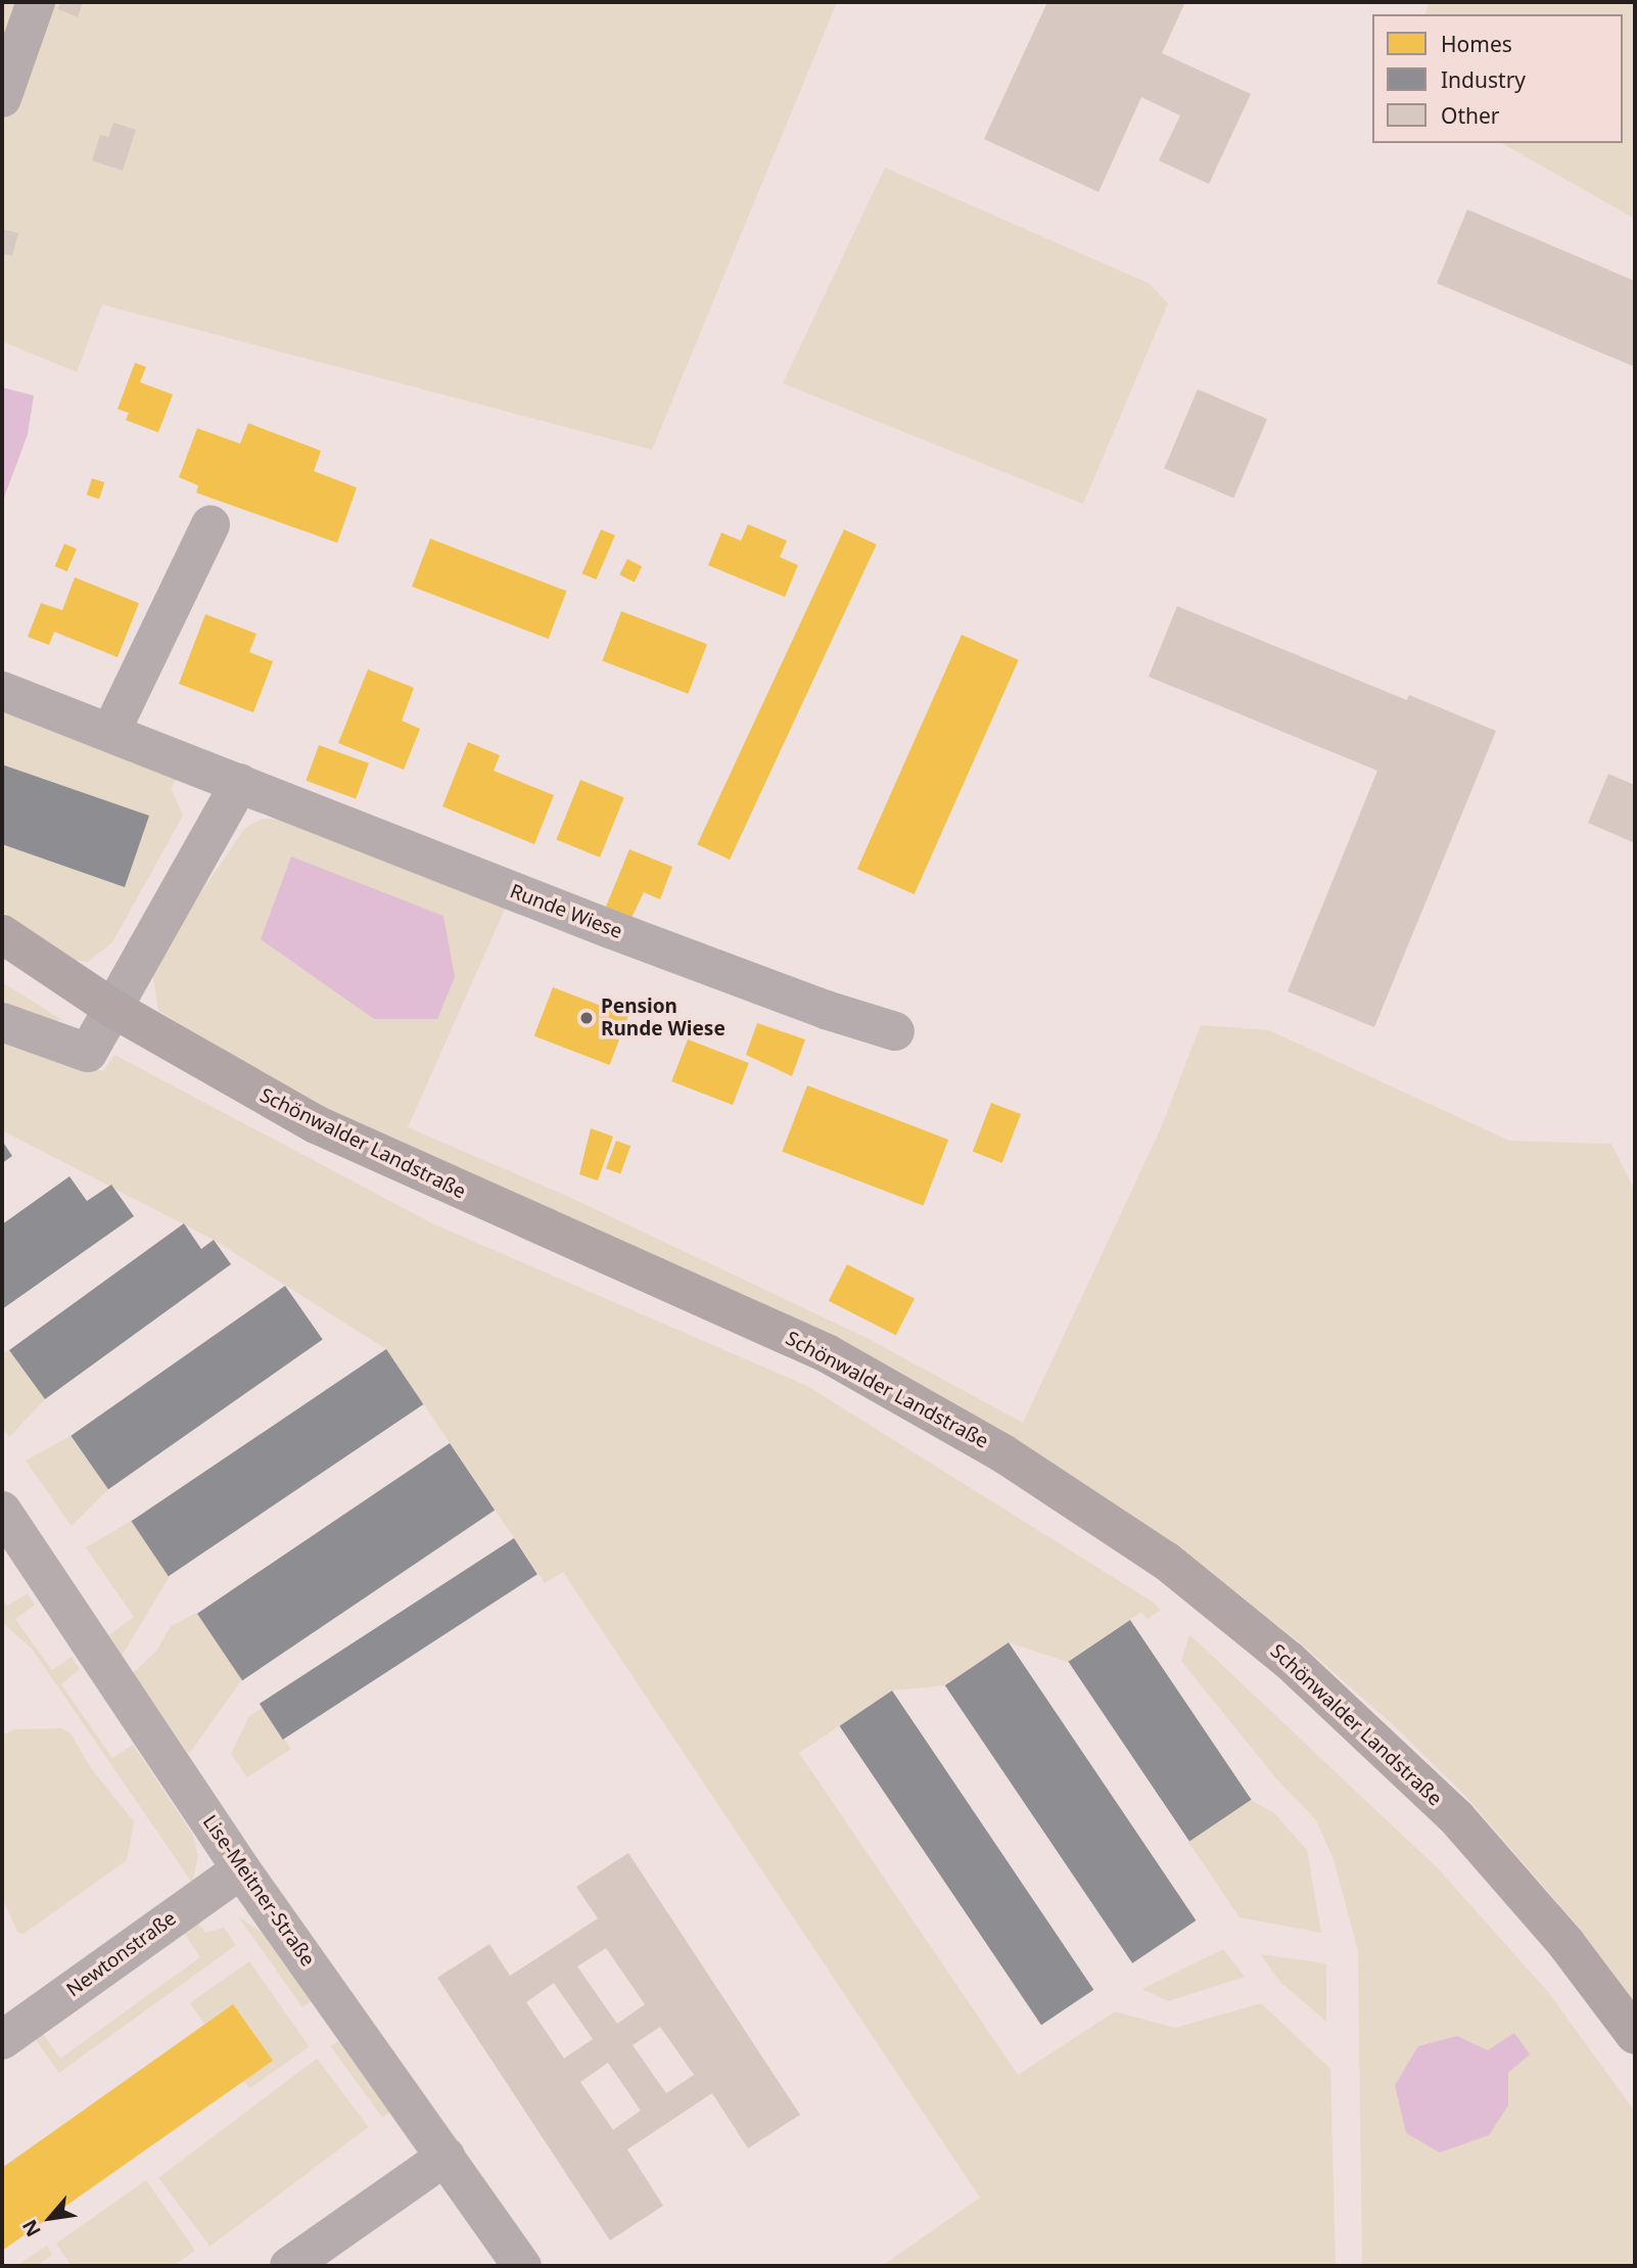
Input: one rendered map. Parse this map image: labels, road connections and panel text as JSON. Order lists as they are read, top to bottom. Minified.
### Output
{"streets":{"main road":["Schönwalder Landstraße"],"street":["Runde Wiese","Lise-Meitner-Straße","Newtonstraße"]},"crossings":[["Lise-Meitner-Straße","Newtonstraße"]],"places":["Pension Runde Wiese"],"legend":["Homes","Industry","Other"],"north":"bottom left"}
